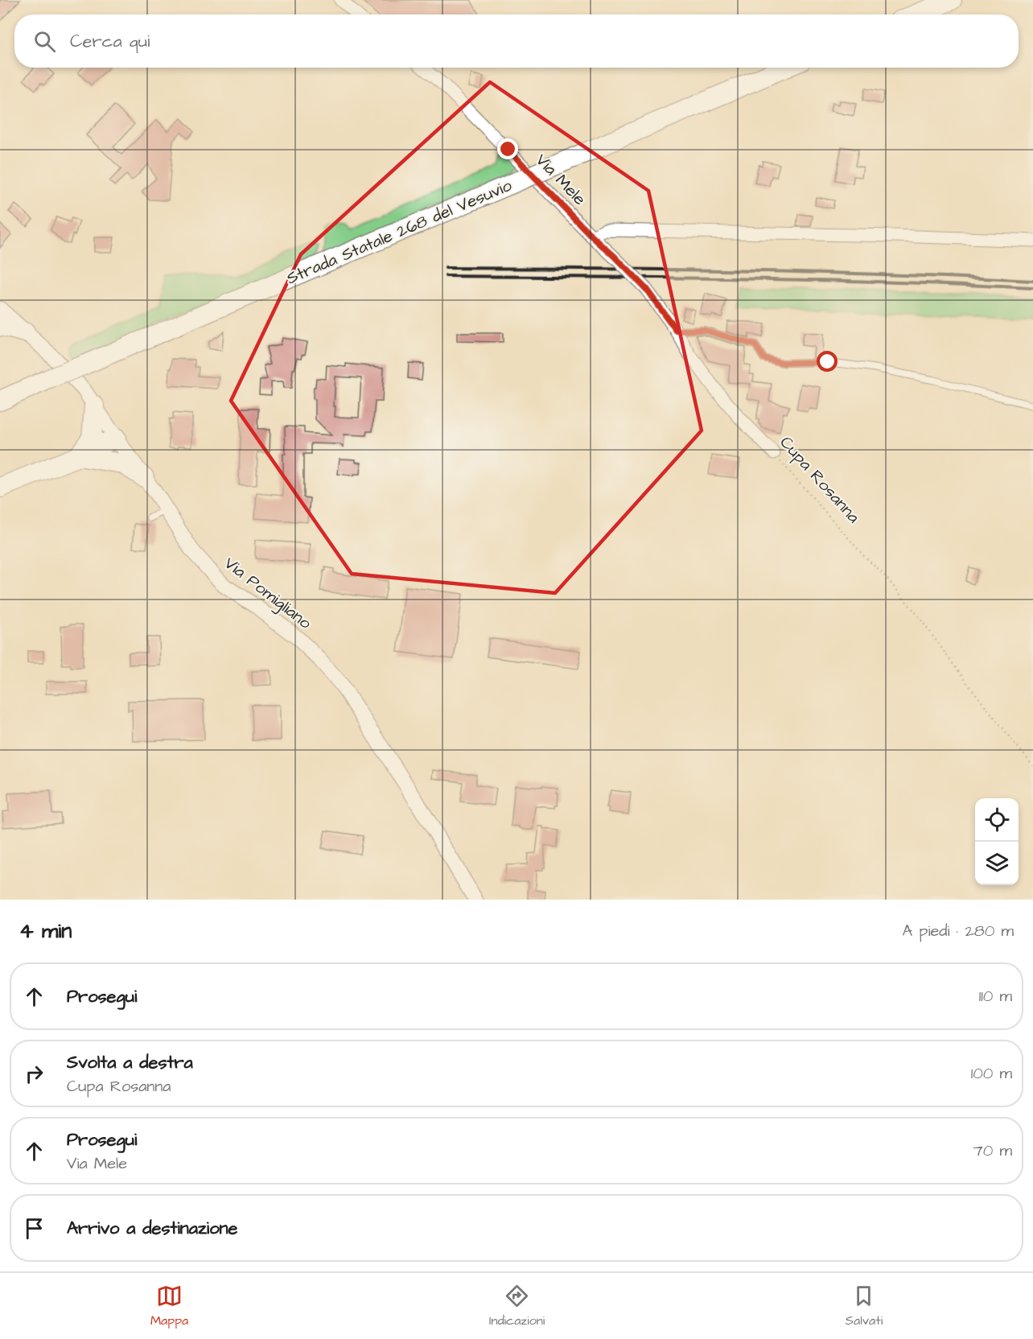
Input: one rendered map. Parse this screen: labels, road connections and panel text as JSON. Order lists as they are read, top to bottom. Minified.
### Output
{"streets":{"highway":["Strada Statale 268 del Vesuvio"],"street":["Via Mele","Cupa Rosanna","Via Pomigliano"]},"crossings":[["Via Mele","Cupa Rosanna"]],"page":{"search":"Cerca qui","heading":["4 min","A piedi · 280 m"],"list":[["Prosegui","110 m"],["Svolta a destra","Cupa Rosanna","100 m"],["Prosegui","Via Mele","70 m"],"Arrivo a destinazione"],"nav":["Mappa","Indicazioni","Salvati"]}}
